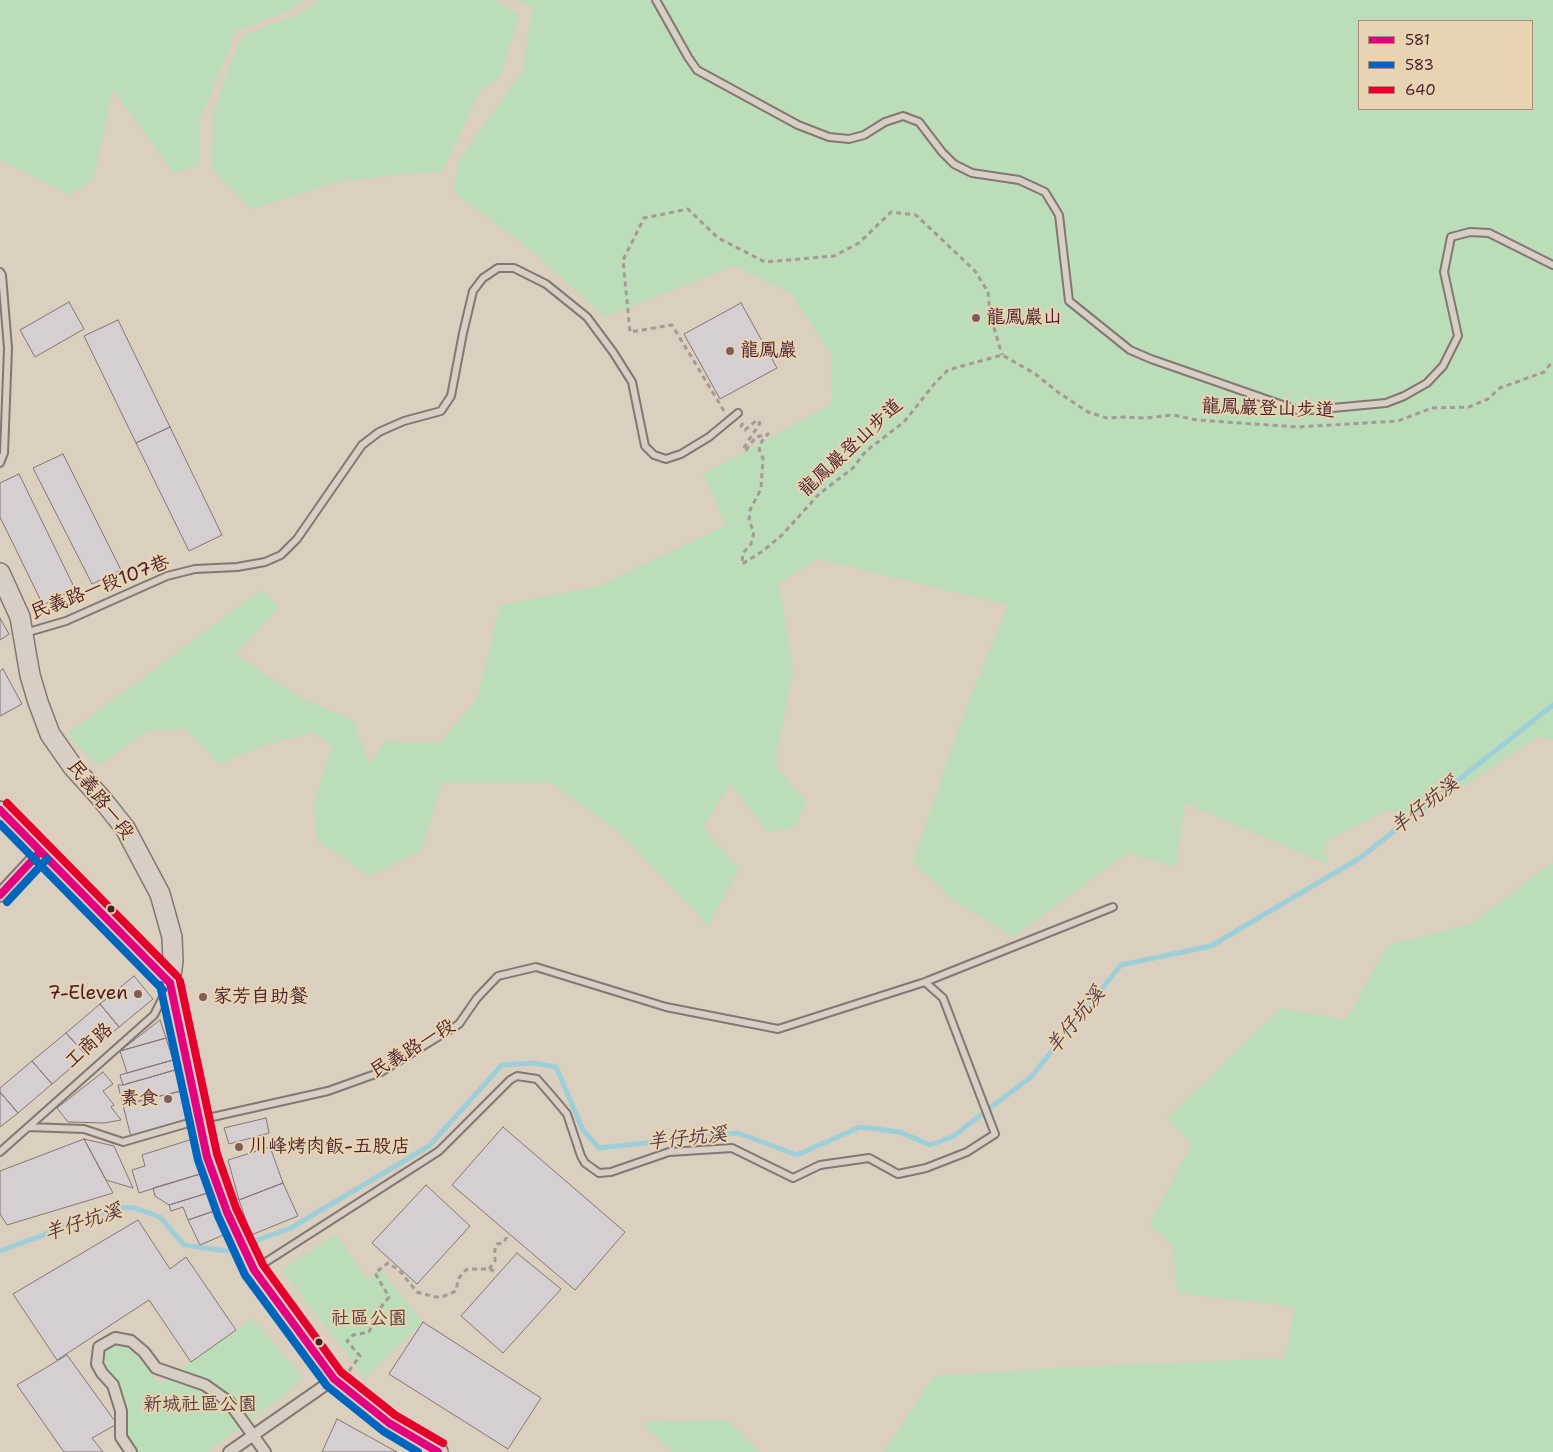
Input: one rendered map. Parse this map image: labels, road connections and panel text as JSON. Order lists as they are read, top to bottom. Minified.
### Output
{"streets":{"main road":["民義路一段"],"lane":["民義路一段107巷","工商路"],"path":["龍鳳巖登山步道"]},"crossings":[["龍鳳巖登山步道","民義路一段107巷"],["民義路一段107巷","民義路一段"],["民義路一段","工商路"]],"water":["羊仔坑溪"],"parks":["社區公園","新城社區公園"],"places":["龍鳳巖山","龍鳳巖","7-Eleven","家芳自助餐","素食","川峰烤肉飯-五股店"],"lines":["transit line 640","transit line 581","transit line 583"],"legend":["581","583","640"]}
